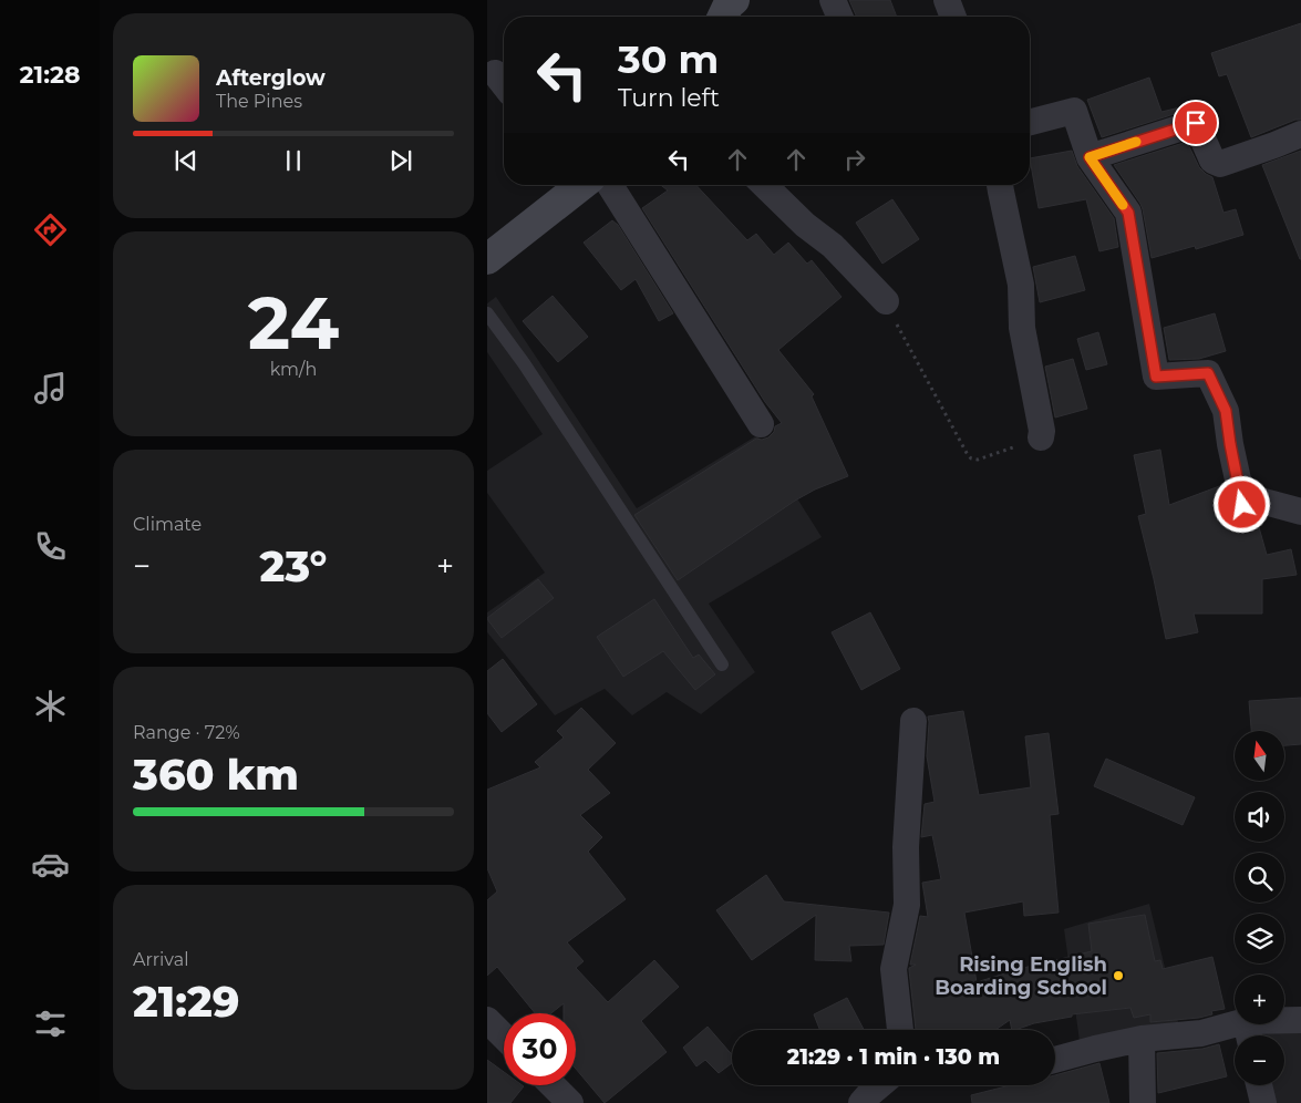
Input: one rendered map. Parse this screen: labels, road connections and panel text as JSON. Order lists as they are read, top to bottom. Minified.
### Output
{"places":["Rising English Boarding School"],"north":"top","page":{"tabs":"21:28","turn":["30 m","Turn left"],"song":["Afterglow","The Pines"],"tile":[["24","km/h"],"Climate",["Range · 72%","360 km"],["Arrival","21:29"]],"heat":["−","23°","+"],"map_buttons":["+","−"],"limit":"30","trip":"21:29 · 1 min · 130 m"}}
